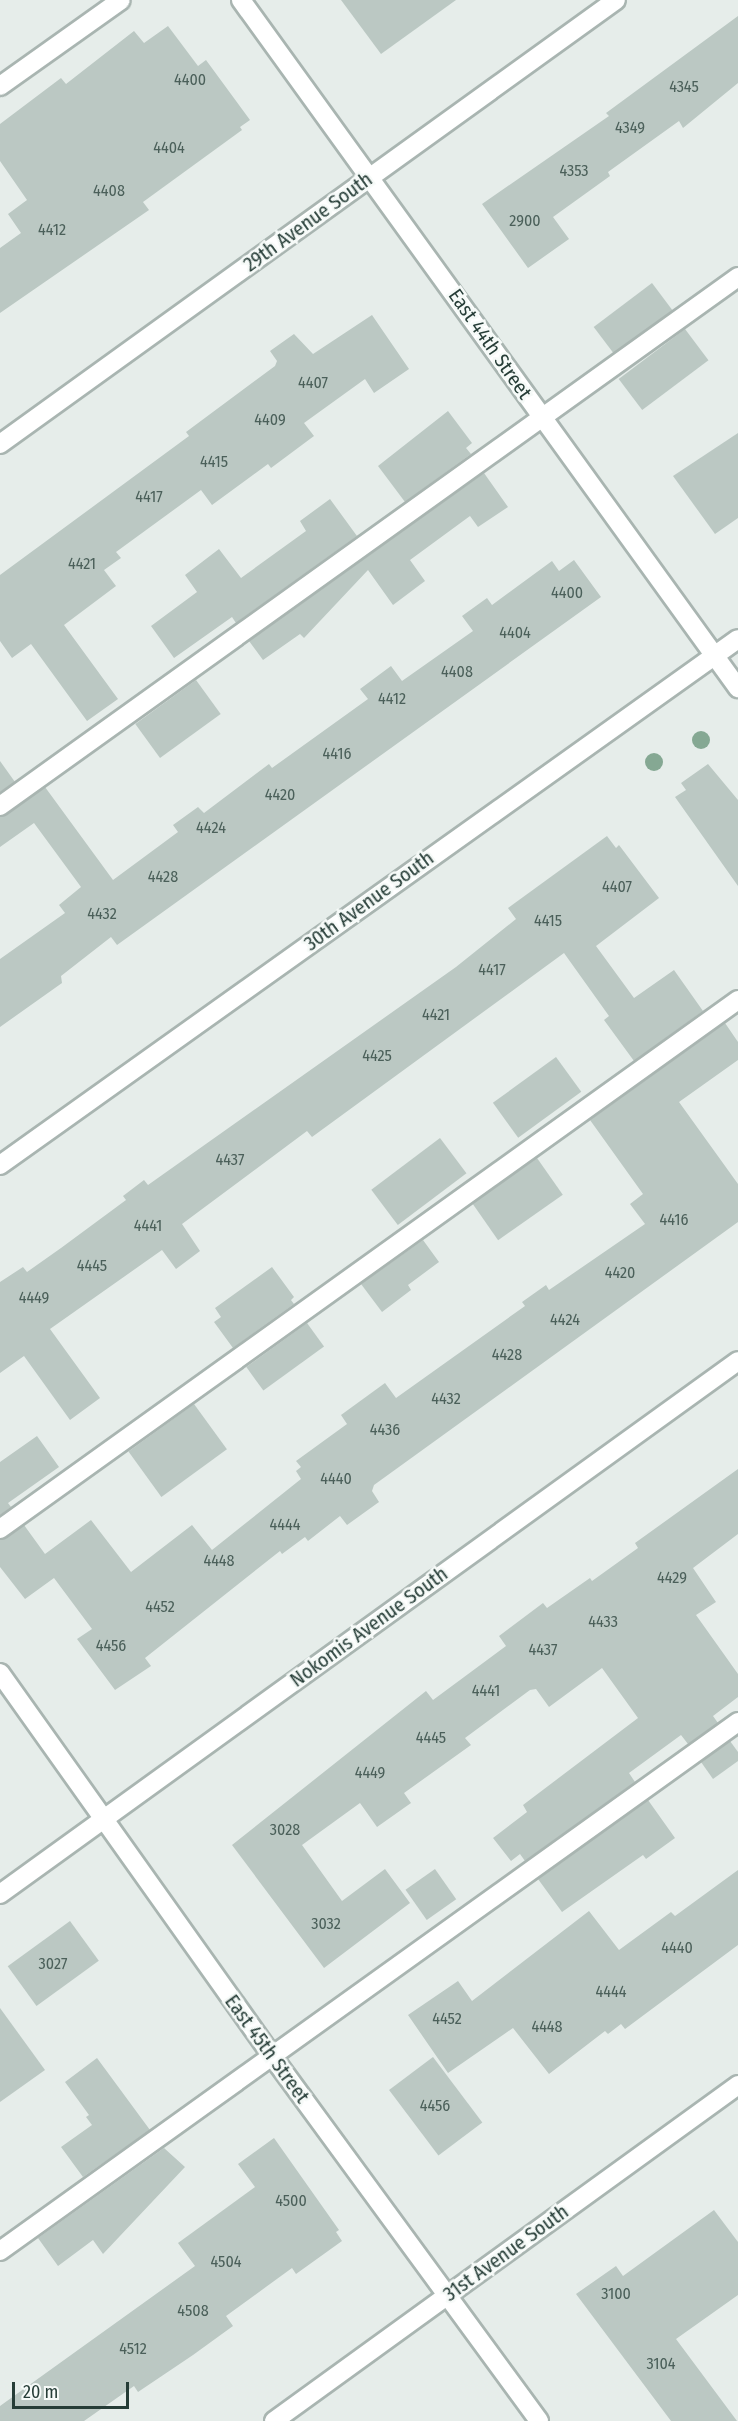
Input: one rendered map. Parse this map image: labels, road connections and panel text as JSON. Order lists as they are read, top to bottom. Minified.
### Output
{"streets":{"street":["29th Avenue South","East 44th Street","30th Avenue South","Nokomis Avenue South","East 45th Street","31st Avenue South"]},"crossings":[["29th Avenue South","East 44th Street"],["East 44th Street","30th Avenue South"],["Nokomis Avenue South","East 45th Street"],["East 45th Street","31st Avenue South"]],"house_numbers":["4400","4345","4349","4404","4353","4408","2900","4412","4407","4409","4415","4417","4421","4400","4404","4408","4412","4416","4420","4424","4428","4407","4432","4415","4417","4421","4425","4437","4416","4441","4445","4420","4449","4424","4428","4432","4436","4440","4444","4448","4429","4452","4433","4456","4437","4441","4445","4449","3028","3032","4440","3027","4444","4452","4448","4456","4500","4504","3100","4508","4512","3104"],"scale_bar":"20 m"}
